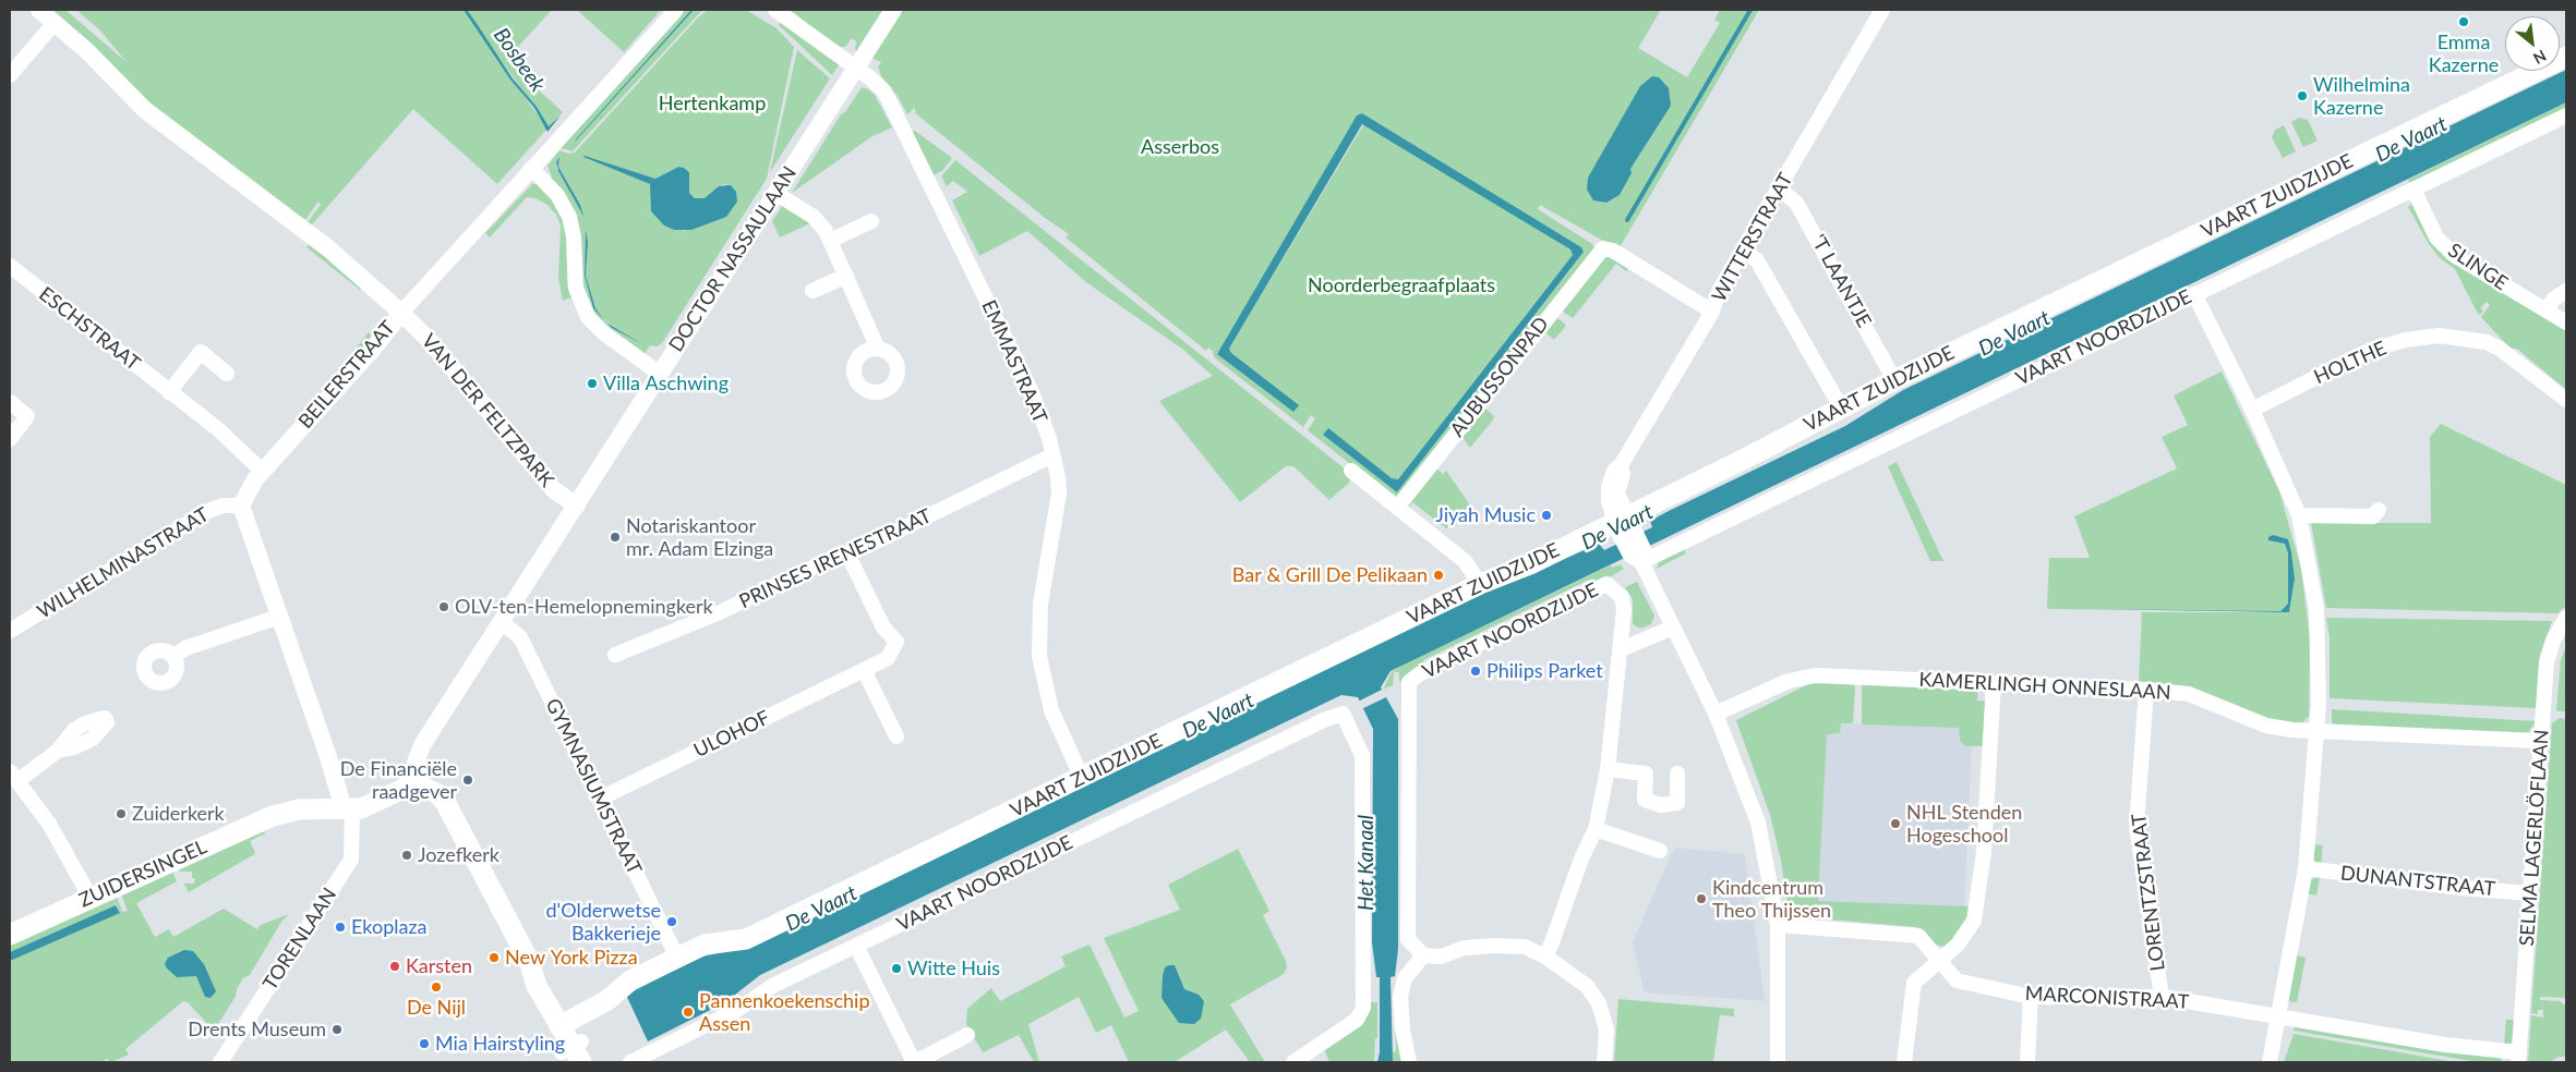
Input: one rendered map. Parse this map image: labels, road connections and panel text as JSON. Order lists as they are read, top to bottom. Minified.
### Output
{"streets":{"main road":["VAART ZUIDZIJDE","ZUIDERSINGEL"],"street":["WITTERSTRAAT","DOCTOR NASSAULAAN","SLINGE","'T LAANTJE","ESCHSTRAAT","VAART NOORDZIJDE","EMMASTRAAT","HOLTHE","BEILERSTRAAT","AUBUSSONPAD","VAN DER FELTZPARK","PRINSES IRENESTRAAT","WILHELMINASTRAAT","KAMERLINGH ONNESLAAN","ULOHOF","GYMNASIUMSTRAAT","SELMA LAGERLÖFLAAN","DUNANTSTRAAT","LORENTZSTRAAT","TORENLAAN","MARCONISTRAAT"]},"crossings":[["VAART ZUIDZIJDE","WITTERSTRAAT"],["VAART ZUIDZIJDE","'T LAANTJE"],["VAART ZUIDZIJDE","EMMASTRAAT"],["VAART ZUIDZIJDE","GYMNASIUMSTRAAT"],["WITTERSTRAAT","'T LAANTJE"],["WITTERSTRAAT","VAART NOORDZIJDE"],["WITTERSTRAAT","AUBUSSONPAD"],["WITTERSTRAAT","KAMERLINGH ONNESLAAN"],["WITTERSTRAAT","MARCONISTRAAT"],["DOCTOR NASSAULAAN","EMMASTRAAT"],["DOCTOR NASSAULAAN","VAN DER FELTZPARK"],["DOCTOR NASSAULAAN","GYMNASIUMSTRAAT"],["DOCTOR NASSAULAAN","ZUIDERSINGEL"],["SLINGE","VAART NOORDZIJDE"],["ESCHSTRAAT","BEILERSTRAAT"],["EMMASTRAAT","PRINSES IRENESTRAAT"],["BEILERSTRAAT","VAN DER FELTZPARK"],["BEILERSTRAAT","WILHELMINASTRAAT"],["PRINSES IRENESTRAAT","ULOHOF"],["KAMERLINGH ONNESLAAN","SELMA LAGERLÖFLAAN"],["KAMERLINGH ONNESLAAN","LORENTZSTRAAT"],["ULOHOF","GYMNASIUMSTRAAT"],["SELMA LAGERLÖFLAAN","DUNANTSTRAAT"],["SELMA LAGERLÖFLAAN","MARCONISTRAAT"],["ZUIDERSINGEL","TORENLAAN"],["LORENTZSTRAAT","MARCONISTRAAT"]],"water":["Bosbeek","De Vaart","Het Kanaal"],"parks":["Hertenkamp","Asserbos","Noorderbegraafplaats"],"places":["Emma Kazerne","Wilhelmina Kazerne","Villa Aschwing","Jiyah Music","Notariskantoor mr. Adam Elzinga","Bar & Grill De Pelikaan","OLV-ten-Hemelopnemingkerk","Philips Parket","De Financiële raadgever","Zuiderkerk","NHL Stenden Hogeschool","Jozefkerk","Kindcentrum Theo Thijssen","d'Olderwetse Bakkerieje","Ekoplaza","New York Pizza","Karsten","Witte Huis","De Nijl","Pannenkoekenschip Assen","Drents Museum","Mia Hairstyling"],"north":"bottom right"}
